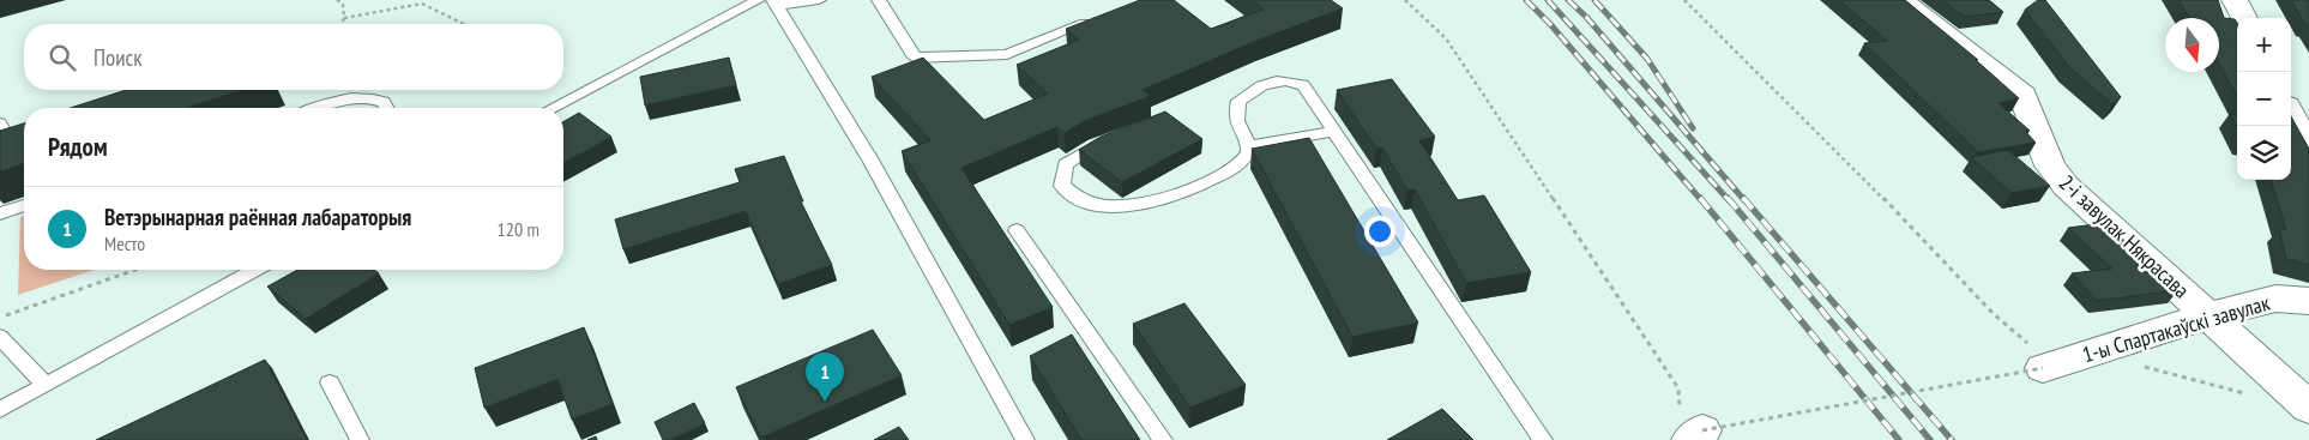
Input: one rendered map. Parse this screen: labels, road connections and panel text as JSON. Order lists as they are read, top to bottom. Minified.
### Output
{"streets":{"street":["2-і завулак Някрасава","1-ы Спартакаўскі завулак"]},"crossings":[["2-і завулак Някрасава","1-ы Спартакаўскі завулак"]],"north":"bottom","page":{"map_buttons":["+","−"],"search":"Поиск","heading":"Рядом","list":[{"mark":"1","name":"Ветэрынарная раённая лабараторыя","note":"Место","value":"120 m"}],"pins":"1"}}
